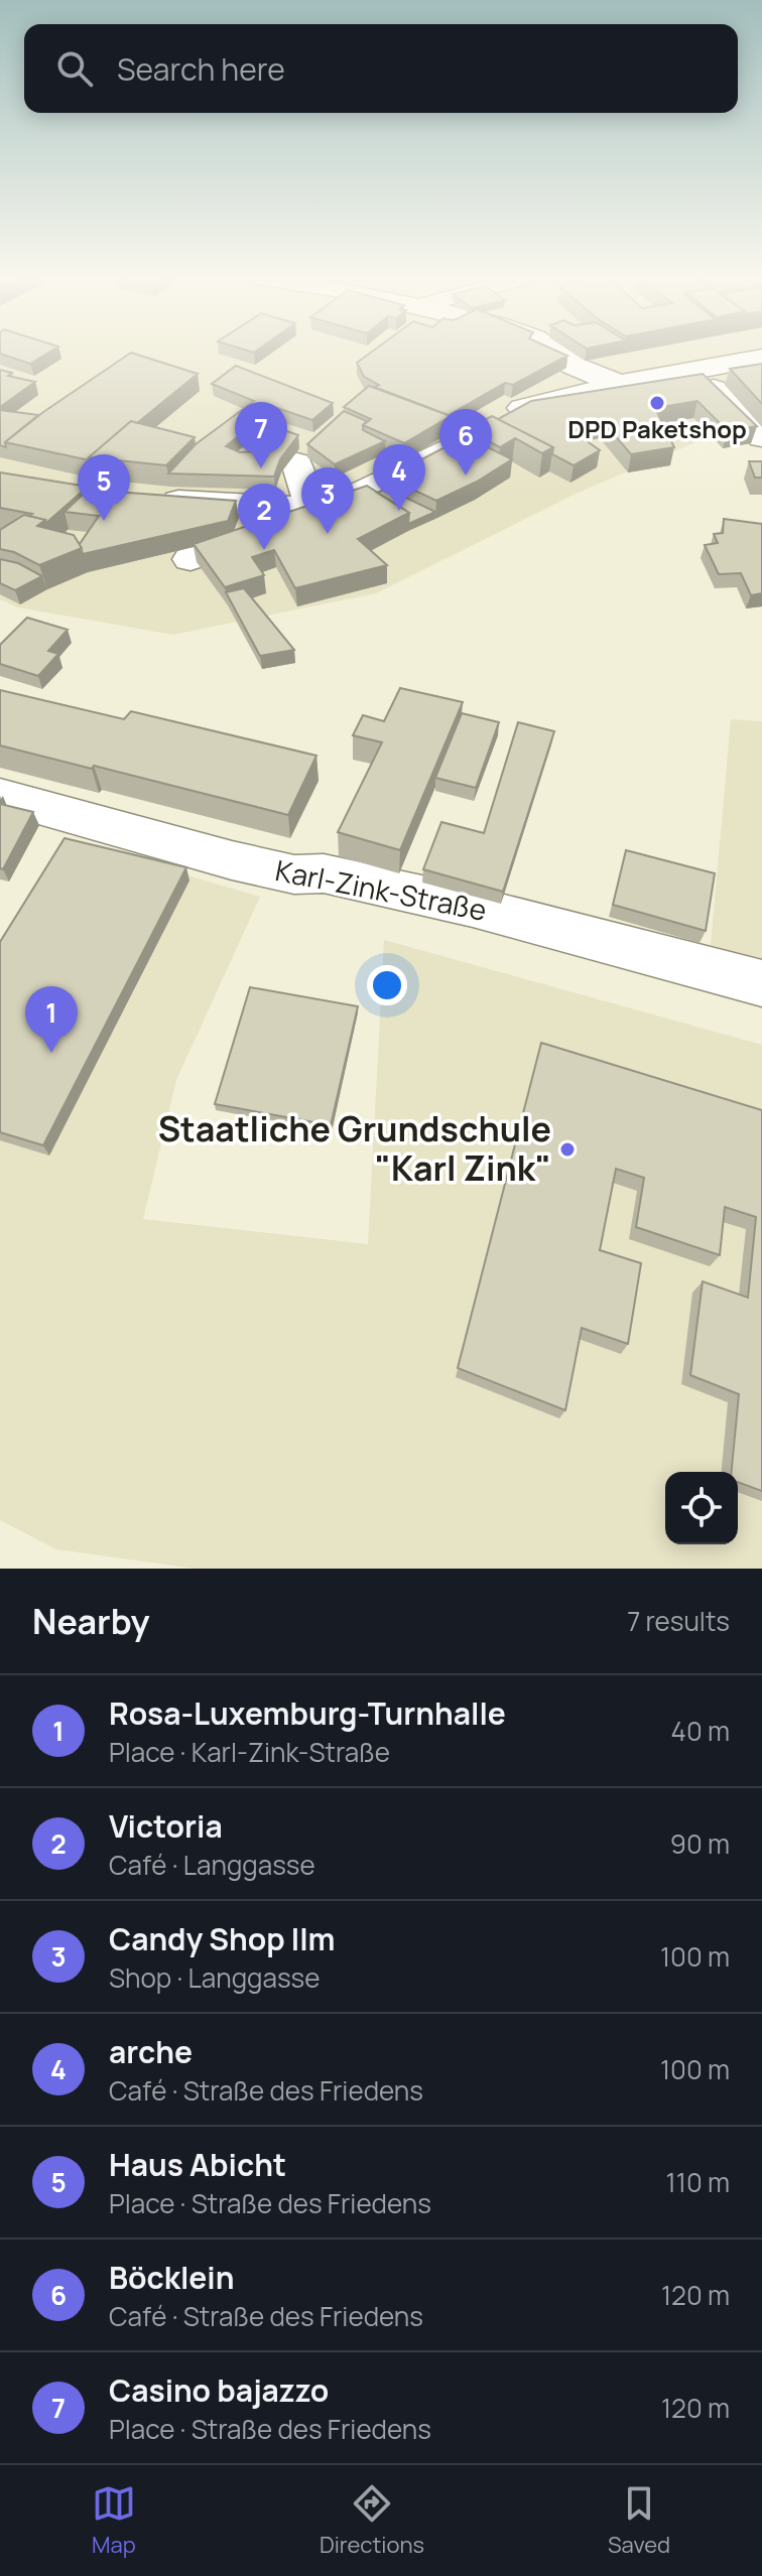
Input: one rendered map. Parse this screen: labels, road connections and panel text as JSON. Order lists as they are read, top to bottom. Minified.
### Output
{"streets":{"street":["Karl-Zink-Straße"]},"places":["DPD Paketshop","Staatliche Grundschule \"Karl Zink\""],"page":{"search":"Search here","pins":["7","6","4","5","3","2","1"],"heading":["Nearby","7 results"],"list":[{"mark":"1","name":"Rosa-Luxemburg-Turnhalle","note":"Place · Karl-Zink-Straße","value":"40 m"},{"mark":"2","name":"Victoria","note":"Café · Langgasse","value":"90 m"},{"mark":"3","name":"Candy Shop Ilm","note":"Shop · Langgasse","value":"100 m"},{"mark":"4","name":"arche","note":"Café · Straße des Friedens","value":"100 m"},{"mark":"5","name":"Haus Abicht","note":"Place · Straße des Friedens","value":"110 m"},{"mark":"6","name":"Böcklein","note":"Café · Straße des Friedens","value":"120 m"},{"mark":"7","name":"Casino bajazzo","note":"Place · Straße des Friedens","value":"120 m"}],"nav":["Map","Directions","Saved"]}}
